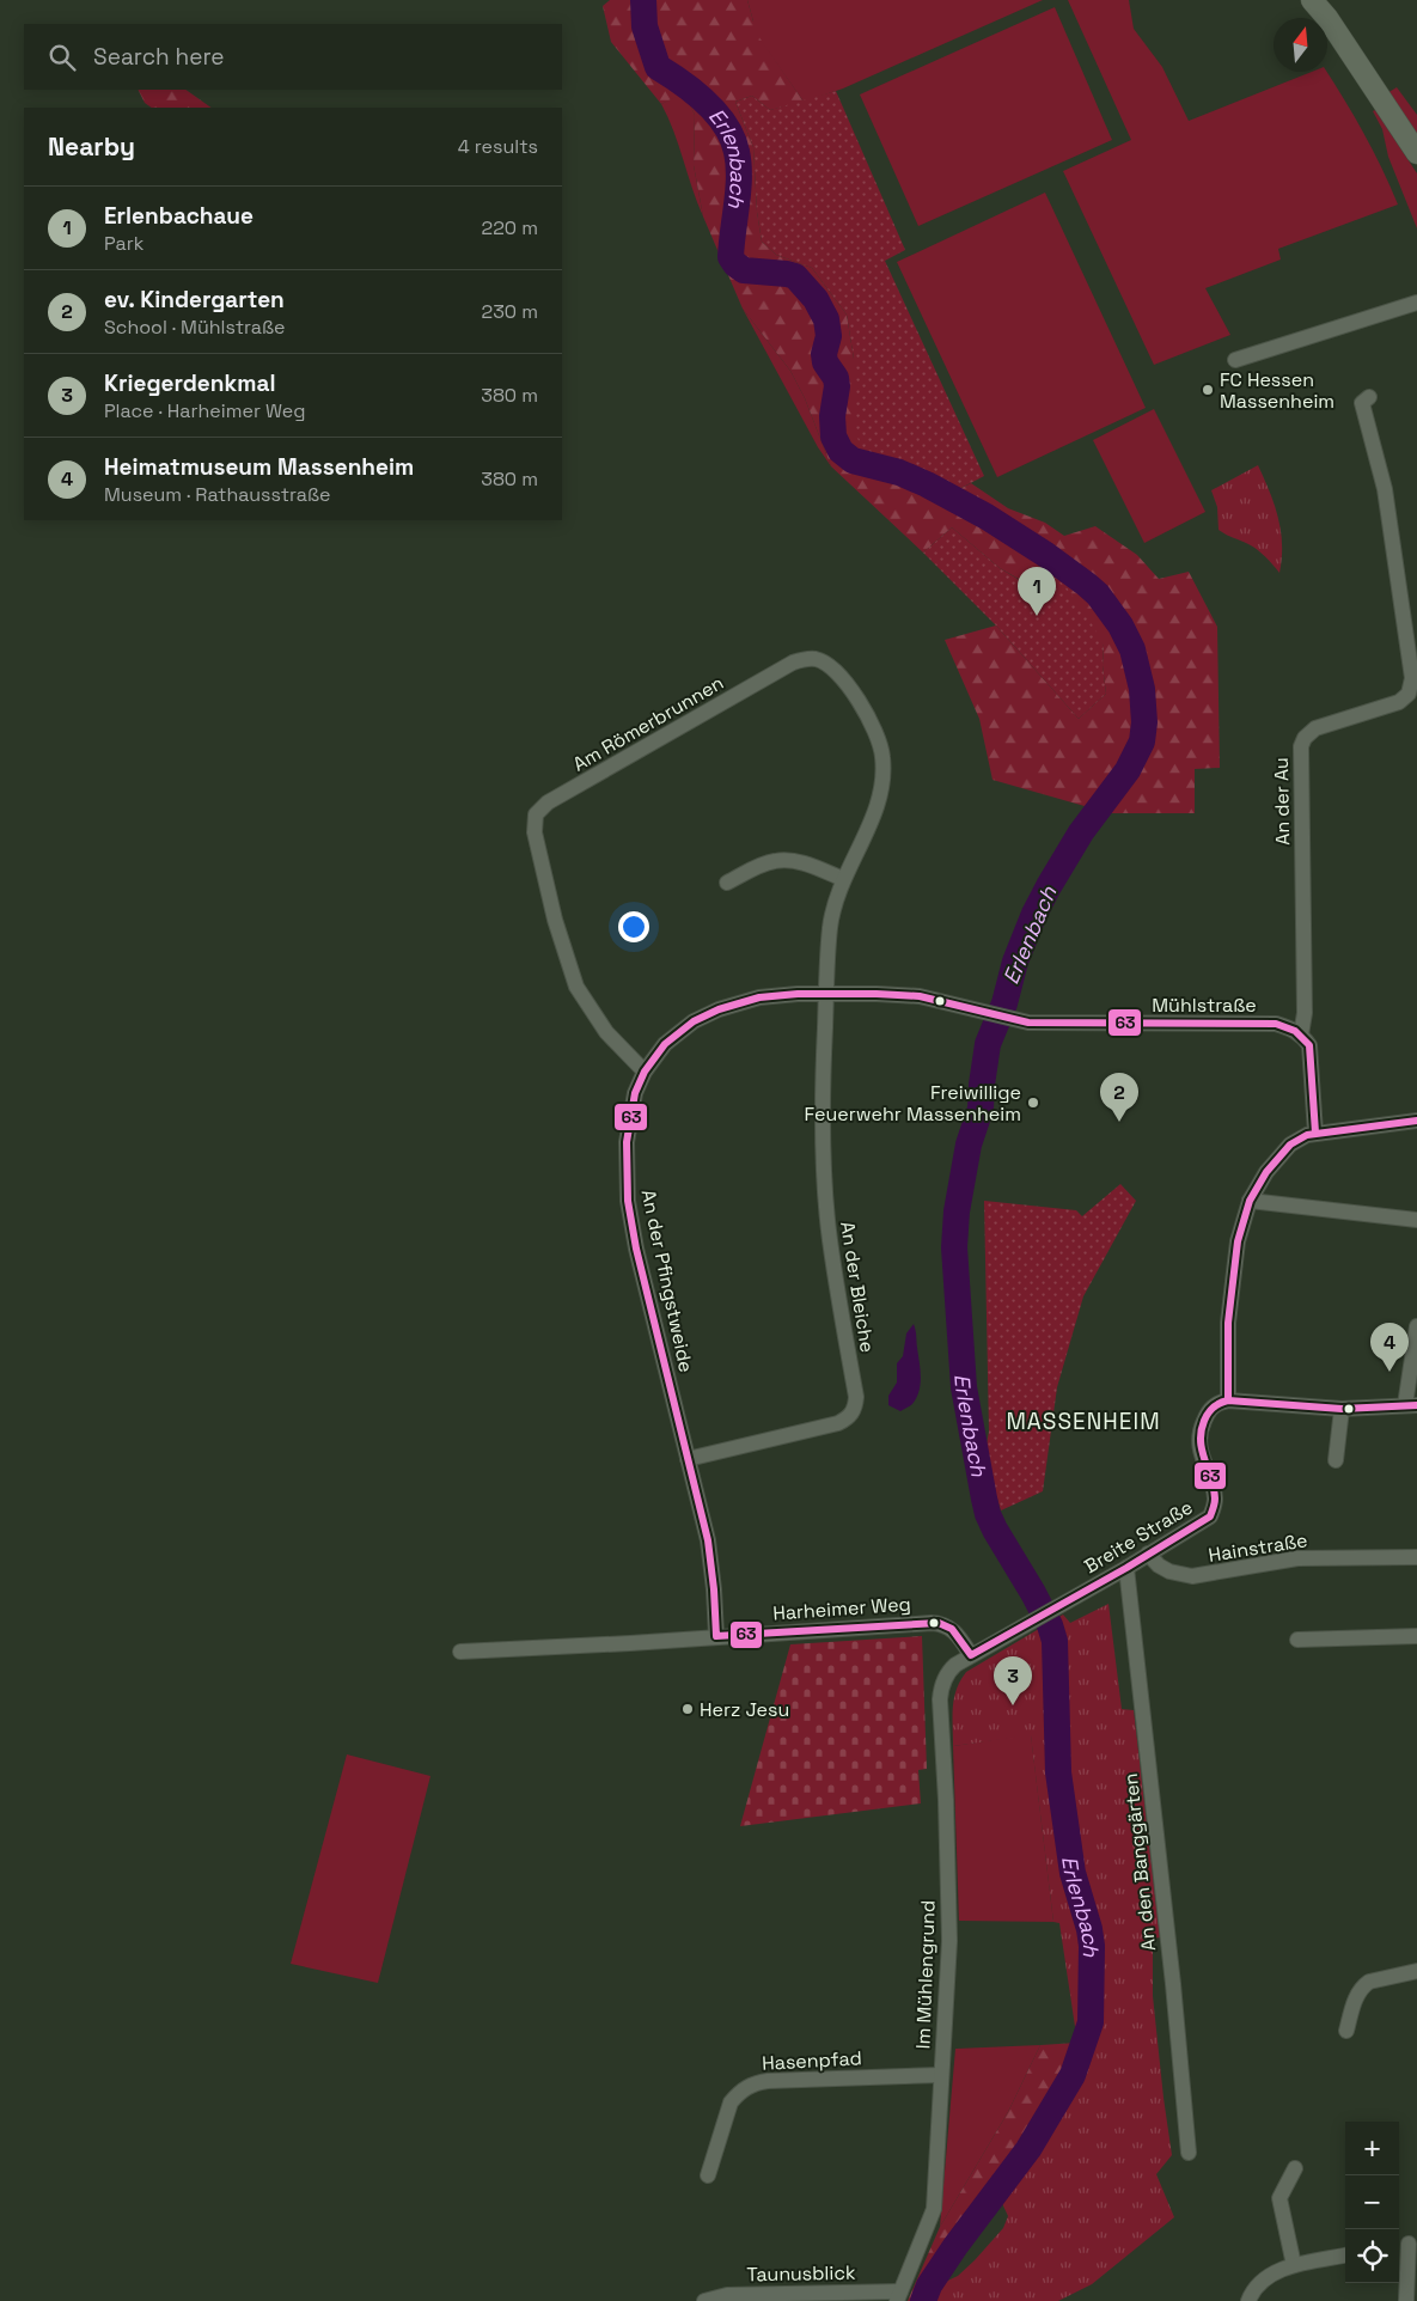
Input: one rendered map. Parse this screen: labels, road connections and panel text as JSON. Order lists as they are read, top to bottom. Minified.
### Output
{"streets":{"street":["Am Römerbrunnen","An der Au","Mühlstraße","An der Pfingstweide","An der Bleiche","Breite Straße","Hainstraße","Harheimer Weg","An den Banggärten","Im Mühlengrund","Hasenpfad","Taunusblick"]},"crossings":[["Am Römerbrunnen","An der Pfingstweide"],["Am Römerbrunnen","An der Bleiche"],["An der Au","Mühlstraße"],["Mühlstraße","An der Pfingstweide"],["An der Pfingstweide","An der Bleiche"],["An der Pfingstweide","Harheimer Weg"],["Breite Straße","Hainstraße"],["Breite Straße","Harheimer Weg"],["Breite Straße","An den Banggärten"],["Breite Straße","Im Mühlengrund"],["Harheimer Weg","Im Mühlengrund"],["Im Mühlengrund","Hasenpfad"],["Im Mühlengrund","Taunusblick"]],"districts":["MASSENHEIM"],"water":["Erlenbach"],"places":["FC Hessen Massenheim","Freiwillige Feuerwehr Massenheim","Herz Jesu"],"lines":["transit line 63"],"north":"top","page":{"search":"Search here","heading":["Nearby","4 results"],"list":[{"mark":"1","name":"Erlenbachaue","note":"Park","value":"220 m"},{"mark":"2","name":"ev. Kindergarten","note":"School · Mühlstraße","value":"230 m"},{"mark":"3","name":"Kriegerdenkmal","note":"Place · Harheimer Weg","value":"380 m"},{"mark":"4","name":"Heimatmuseum Massenheim","note":"Museum · Rathausstraße","value":"380 m"}],"pins":["1","2","4","3"],"map_buttons":["+","−"]}}
